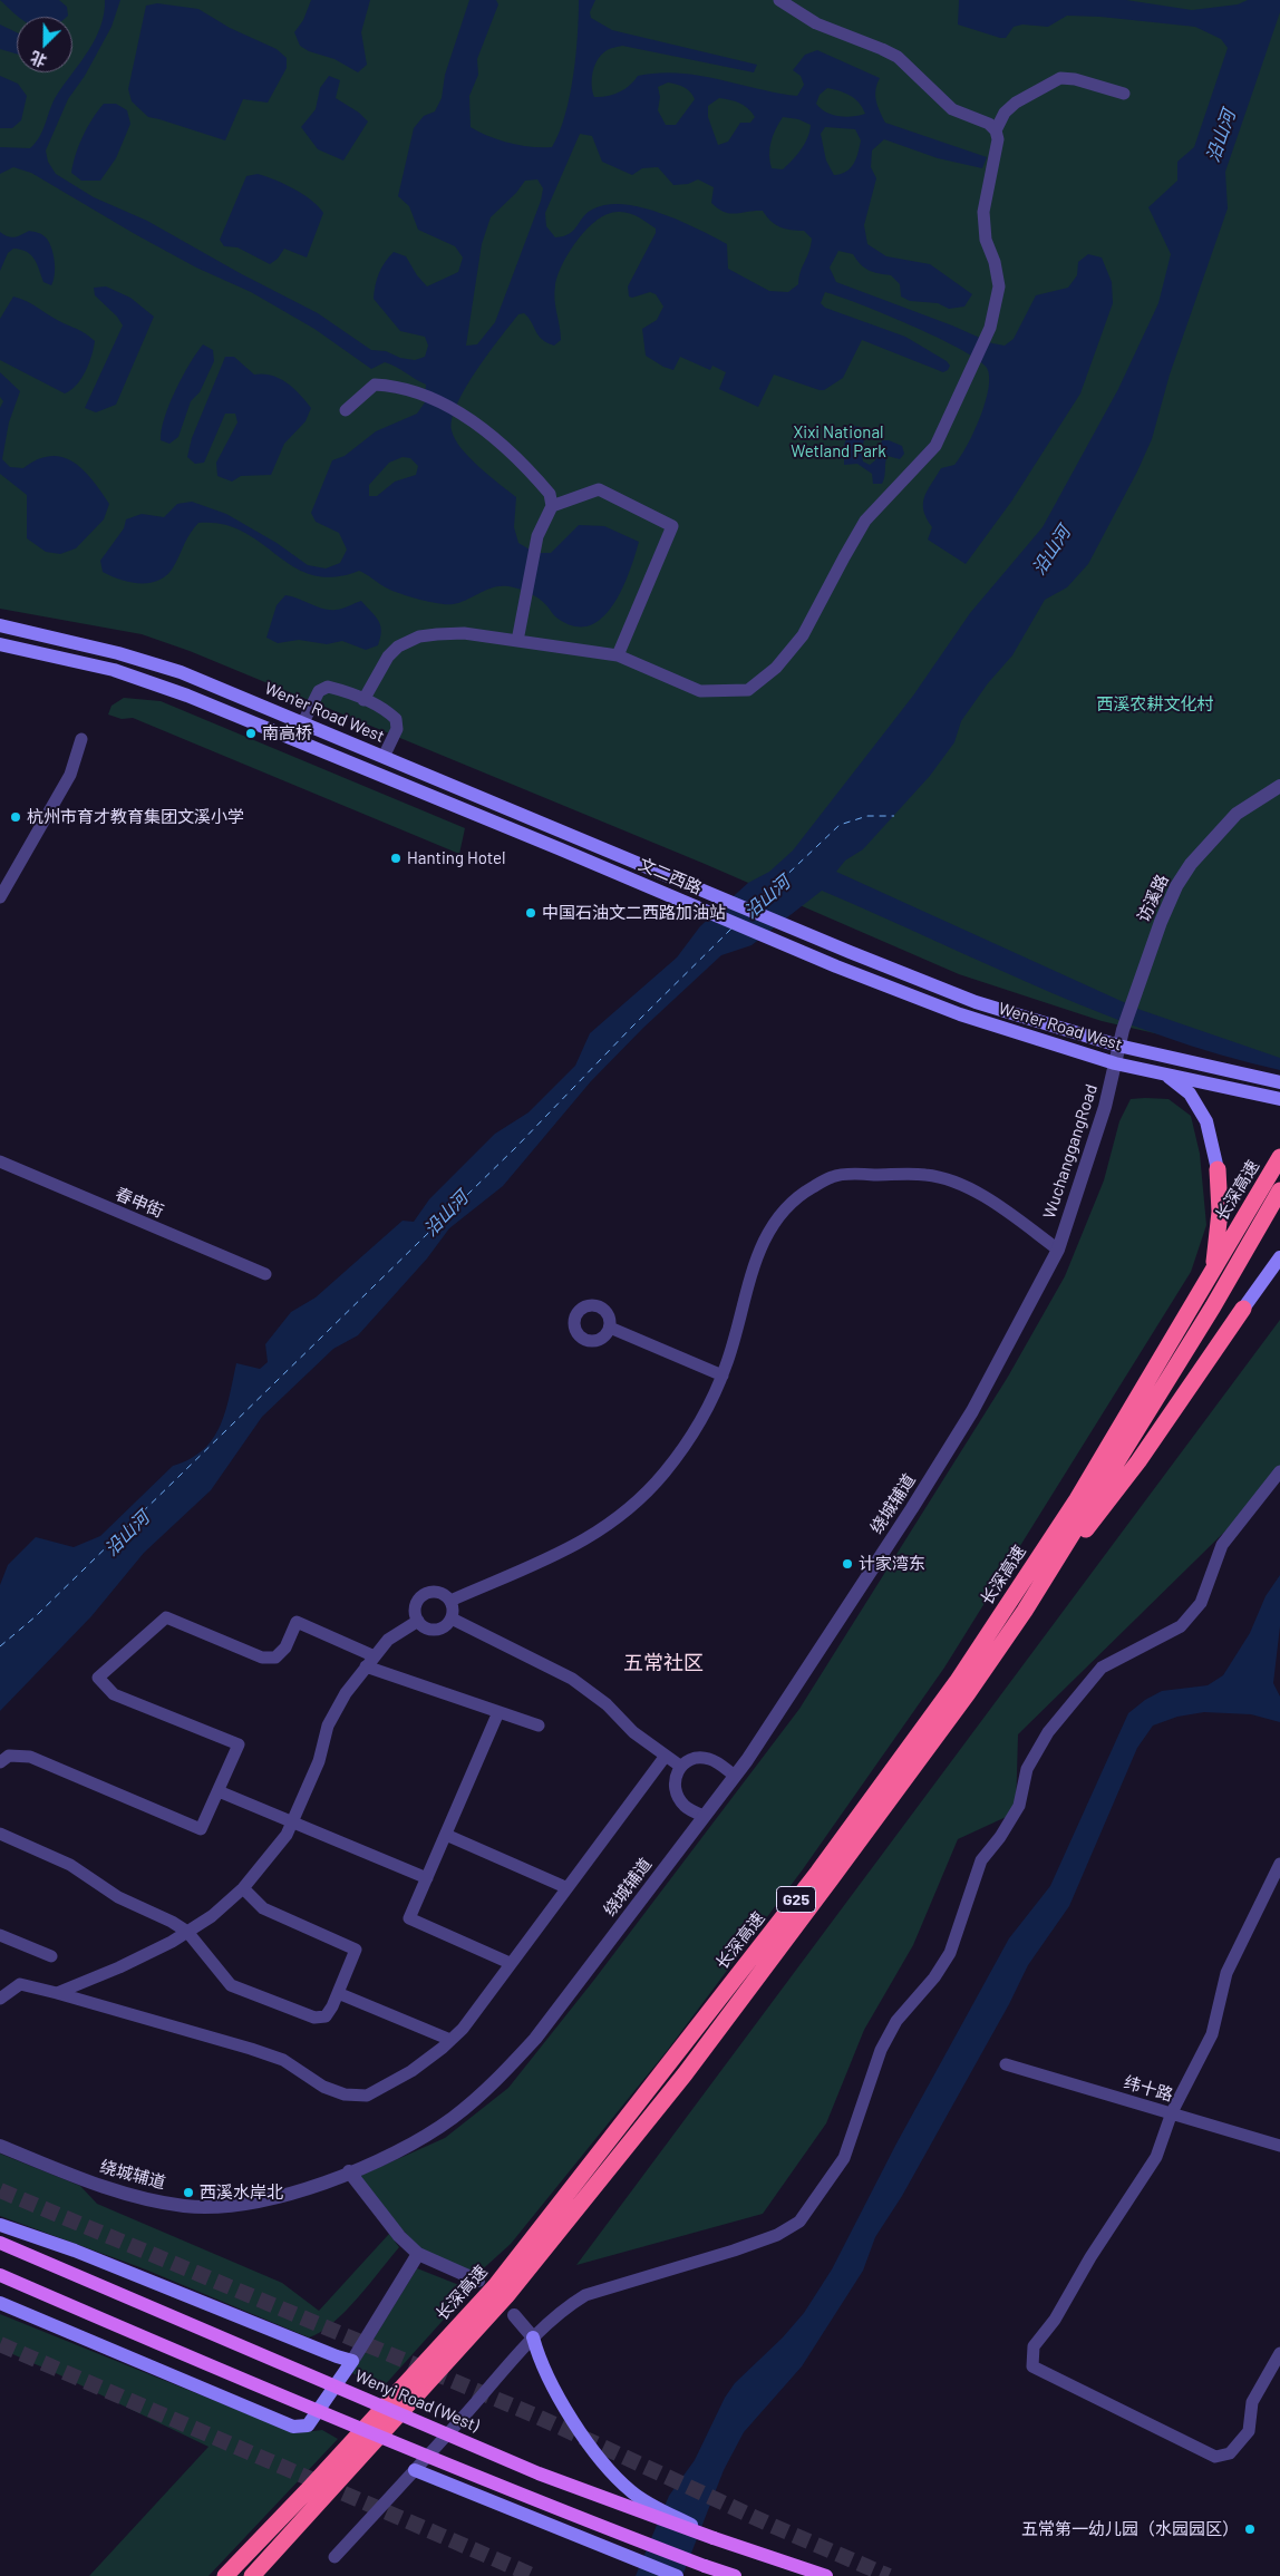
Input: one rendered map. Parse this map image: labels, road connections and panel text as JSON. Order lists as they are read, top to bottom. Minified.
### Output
{"streets":{"highway":["长深高速","G25"],"main road":["Wen'er Road West","文二西路","Wenyi Road (West)"],"street":["访溪路","WuchanggangRoad","春申街","绕城辅道","纬十路"]},"crossings":[["Wen'er Road West","文二西路"],["Wen'er Road West","访溪路"],["Wen'er Road West","WuchanggangRoad"],["访溪路","WuchanggangRoad"],["WuchanggangRoad","绕城辅道"]],"districts":["五常社区"],"water":["沿山河"],"parks":["Xixi National Wetland Park","西溪农耕文化村"],"places":["南高桥","杭州市育才教育集团文溪小学","Hanting Hotel","中国石油文二西路加油站","计家湾东","西溪水岸北","五常第一幼儿园（水园园区）"],"north":"bottom left"}
